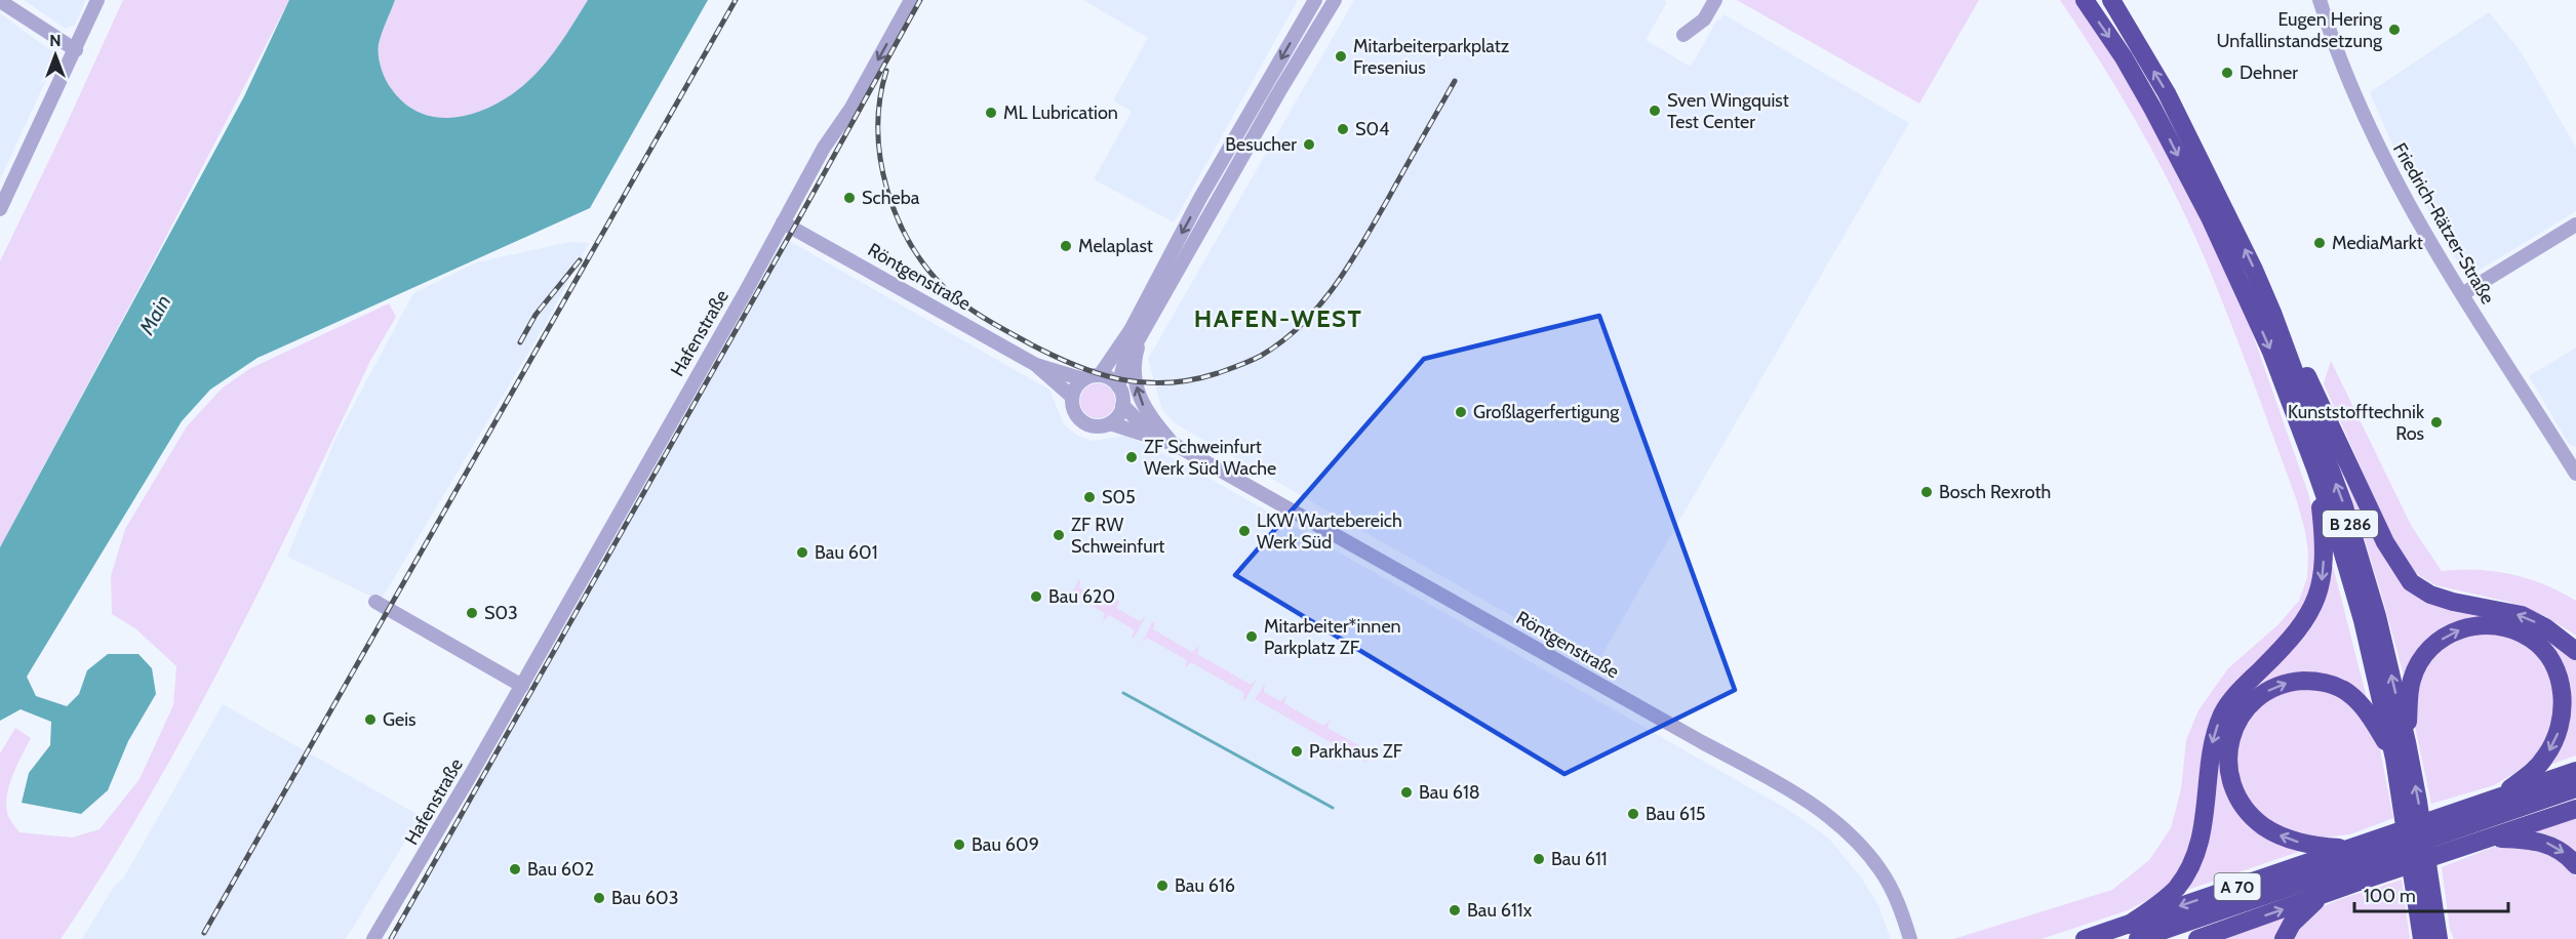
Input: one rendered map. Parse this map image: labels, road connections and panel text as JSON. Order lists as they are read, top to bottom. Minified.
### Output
{"streets":{"highway":["B 286","A 70"],"street":["Friedrich-Rätzer-Straße","Röntgenstraße","Hafenstraße"]},"crossings":[["Röntgenstraße","Hafenstraße"]],"districts":["HAFEN-WEST"],"water":["Main"],"places":["Eugen Hering Unfallinstandsetzung","Mitarbeiterparkplatz Fresenius","Dehner","Sven Wingquist Test Center","ML Lubrication","S04","Besucher","Scheba","MediaMarkt","Melaplast","Großlagerfertigung","Kunststofftechnik Ros","ZF Schweinfurt Werk Süd Wache","Bosch Rexroth","S05","LKW Wartebereich Werk Süd","ZF RW Schweinfurt","Bau 601","Bau 620","S03","Mitarbeiter*innen Parkplatz ZF","Geis","Parkhaus ZF","Bau 618","Bau 615","Bau 609","Bau 611","Bau 602","Bau 616","Bau 603","Bau 611x"],"scale_bar":"100 m","north":"top"}
